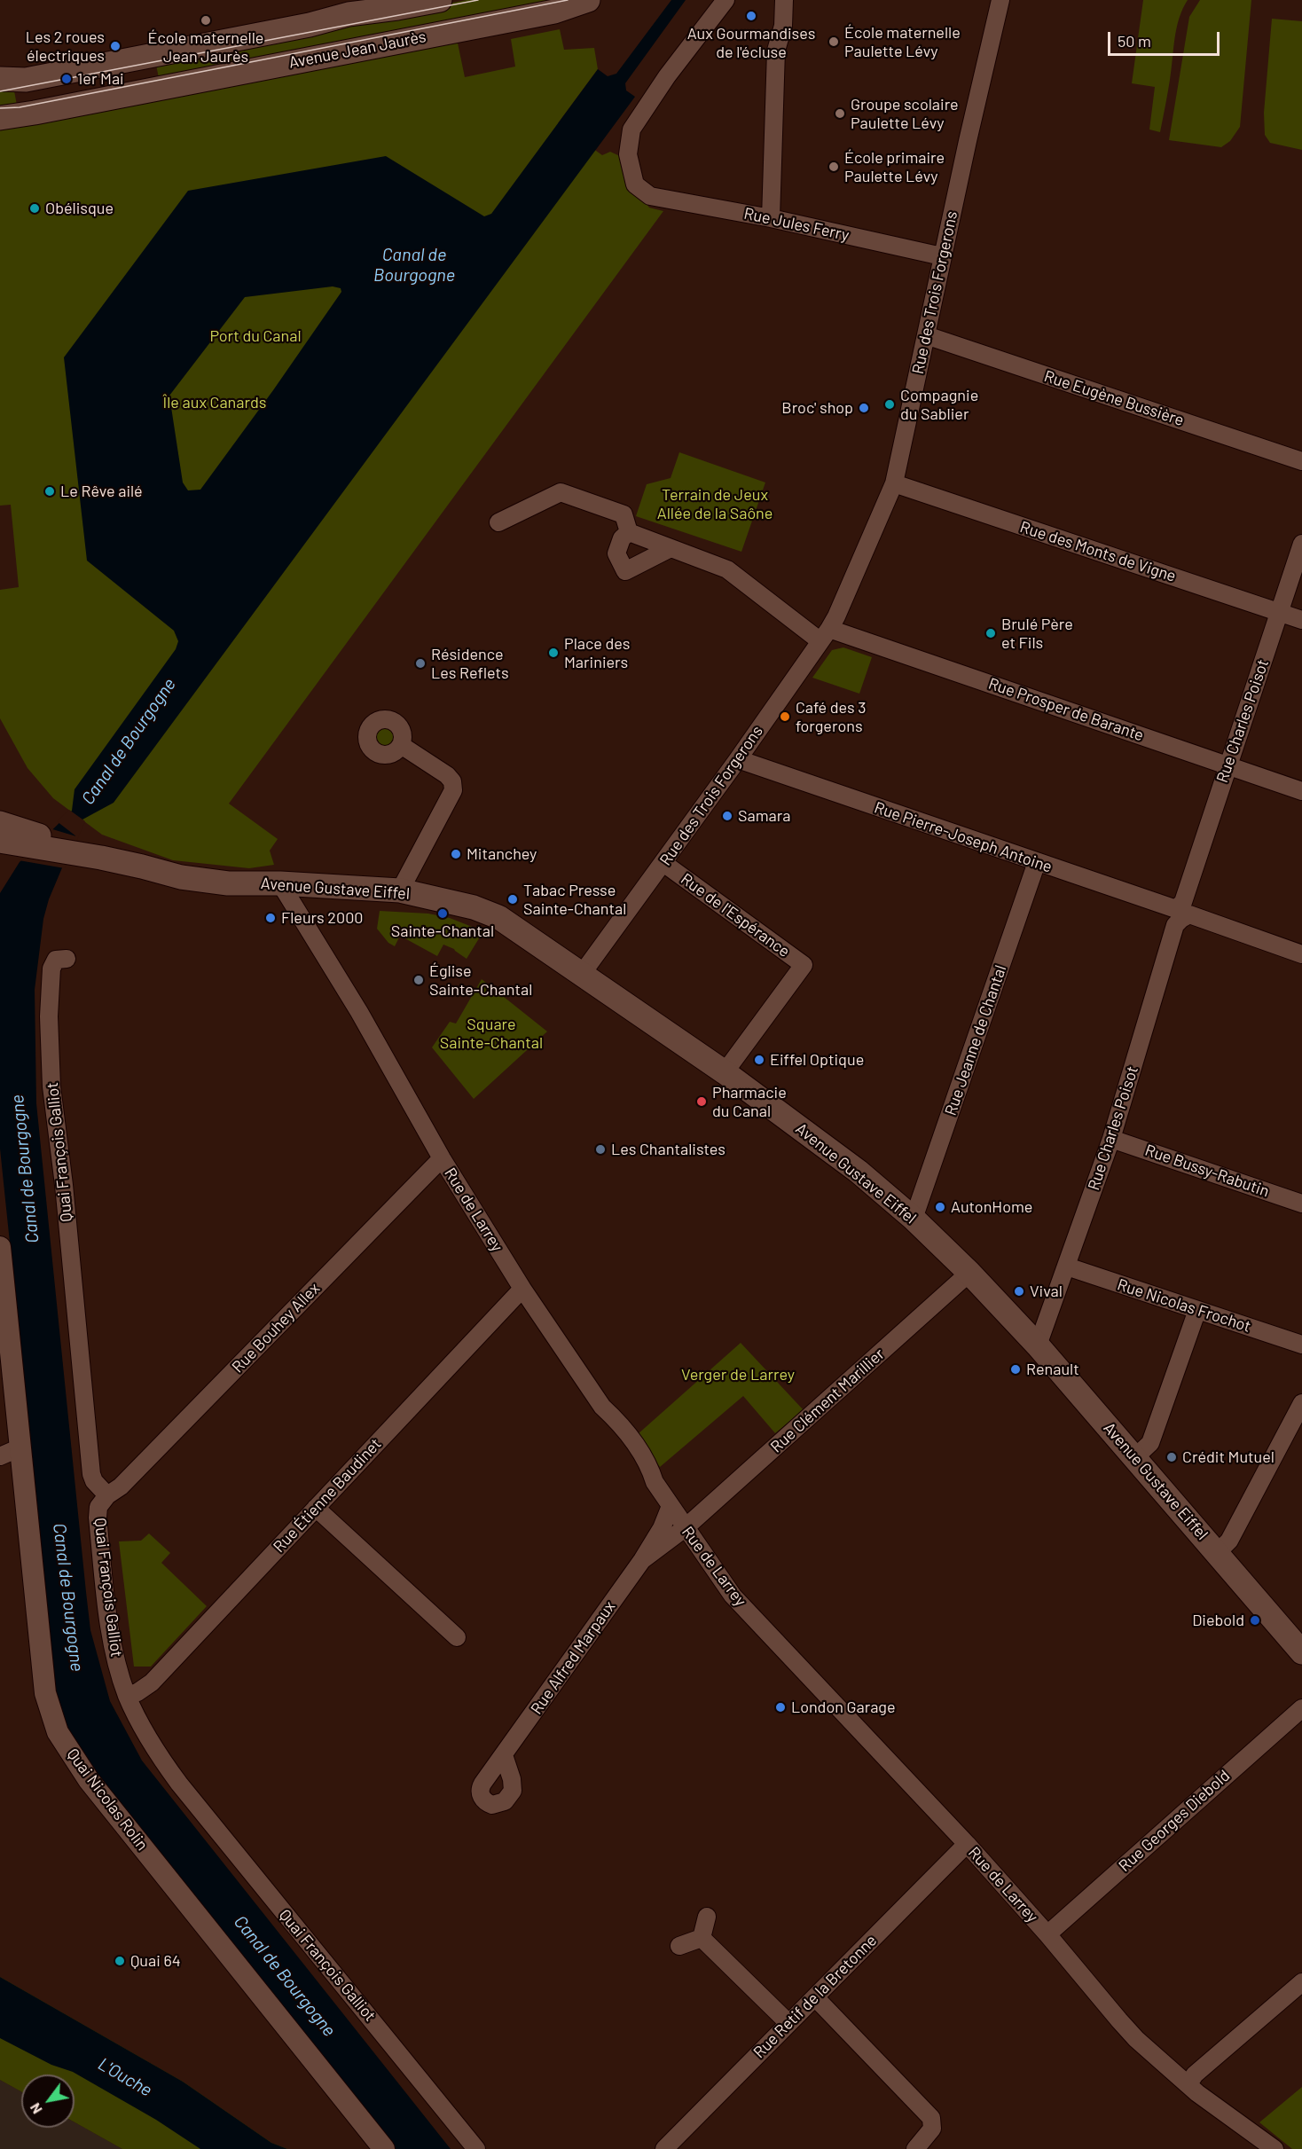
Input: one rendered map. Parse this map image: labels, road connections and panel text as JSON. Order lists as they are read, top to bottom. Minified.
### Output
{"streets":{"main road":["Avenue Jean Jaurès","Avenue Gustave Eiffel"],"street":["Rue Jules Ferry","Rue des Trois Forgerons","Rue Eugène Bussière","Rue des Monts de Vigne","Rue Prosper de Barante","Rue Charles Poisot","Rue Pierre-Joseph Antoine","Rue de l'Espérance","Rue Jeanne de Chantal","Quai François Galliot","Rue Bussy-Rabutin","Rue de Larrey","Rue Nicolas Frochot","Rue Bouhey Allex","Rue Clément Marillier","Rue Étienne Baudinet","Rue Alfred Marpaux","Quai Nicolas Rolin","Rue Georges Diebold","Rue Retif de la Bretonne"]},"crossings":[["Rue Jules Ferry","Rue des Trois Forgerons"],["Rue des Trois Forgerons","Rue Eugène Bussière"],["Rue des Trois Forgerons","Rue des Monts de Vigne"],["Rue des Trois Forgerons","Rue Prosper de Barante"],["Rue des Trois Forgerons","Rue Pierre-Joseph Antoine"],["Rue des Trois Forgerons","Avenue Gustave Eiffel"],["Rue des Trois Forgerons","Rue de l'Espérance"],["Rue des Monts de Vigne","Rue Charles Poisot"],["Rue Prosper de Barante","Rue Charles Poisot"],["Rue Charles Poisot","Rue Pierre-Joseph Antoine"],["Rue Charles Poisot","Avenue Gustave Eiffel"],["Rue Charles Poisot","Rue Bussy-Rabutin"],["Rue Charles Poisot","Rue Nicolas Frochot"],["Rue Pierre-Joseph Antoine","Rue Jeanne de Chantal"],["Avenue Gustave Eiffel","Rue de l'Espérance"],["Avenue Gustave Eiffel","Rue Jeanne de Chantal"],["Avenue Gustave Eiffel","Rue de Larrey"],["Avenue Gustave Eiffel","Rue Clément Marillier"],["Quai François Galliot","Rue Bouhey Allex"],["Quai François Galliot","Rue Étienne Baudinet"],["Rue de Larrey","Rue Bouhey Allex"],["Rue de Larrey","Rue Clément Marillier"],["Rue de Larrey","Rue Étienne Baudinet"],["Rue de Larrey","Rue Alfred Marpaux"],["Rue de Larrey","Rue Georges Diebold"],["Rue de Larrey","Rue Retif de la Bretonne"],["Rue Clément Marillier","Rue Alfred Marpaux"]],"water":["Canal de Bourgogne","L'Ouche"],"parks":["Port du Canal","Île aux Canards","Terrain de Jeux Allée de la Saône","Square Sainte-Chantal","Verger de Larrey"],"places":["Aux Gourmandises de l'écluse","École maternelle Jean Jaurès","École maternelle Paulette Lévy","Les 2 roues électriques","1er Mai","Groupe scolaire Paulette Lévy","École primaire Paulette Lévy","Obélisque","Compagnie du Sablier","Broc' shop","Le Rêve ailé","Brulé Père et Fils","Place des Mariniers","Résidence Les Reflets","Café des 3 forgerons","Samara","Mitanchey","Tabac Presse Sainte-Chantal","Sainte-Chantal","Fleurs 2000","Église Sainte-Chantal","Eiffel Optique","Pharmacie du Canal","Les Chantalistes","AutonHome","Vival","Renault","Crédit Mutuel","Diebold","London Garage","Quai 64"],"scale_bar":"50 m","north":"bottom left"}
